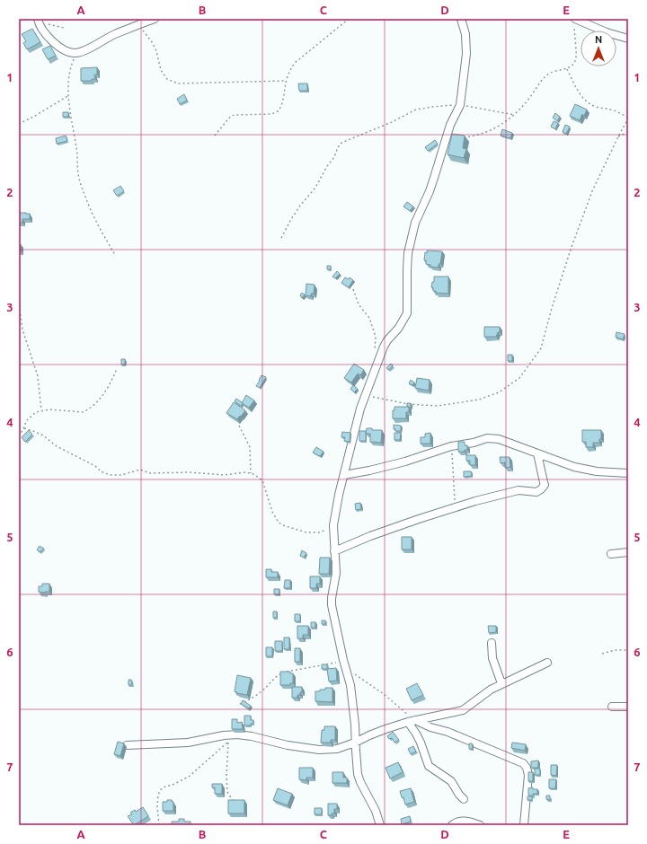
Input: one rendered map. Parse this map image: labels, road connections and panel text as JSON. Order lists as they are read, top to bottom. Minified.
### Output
{"north":"top","grid":{"columns":["A","B","C","D","E"],"rows":["1","2","3","4","5","6","7"]}}
